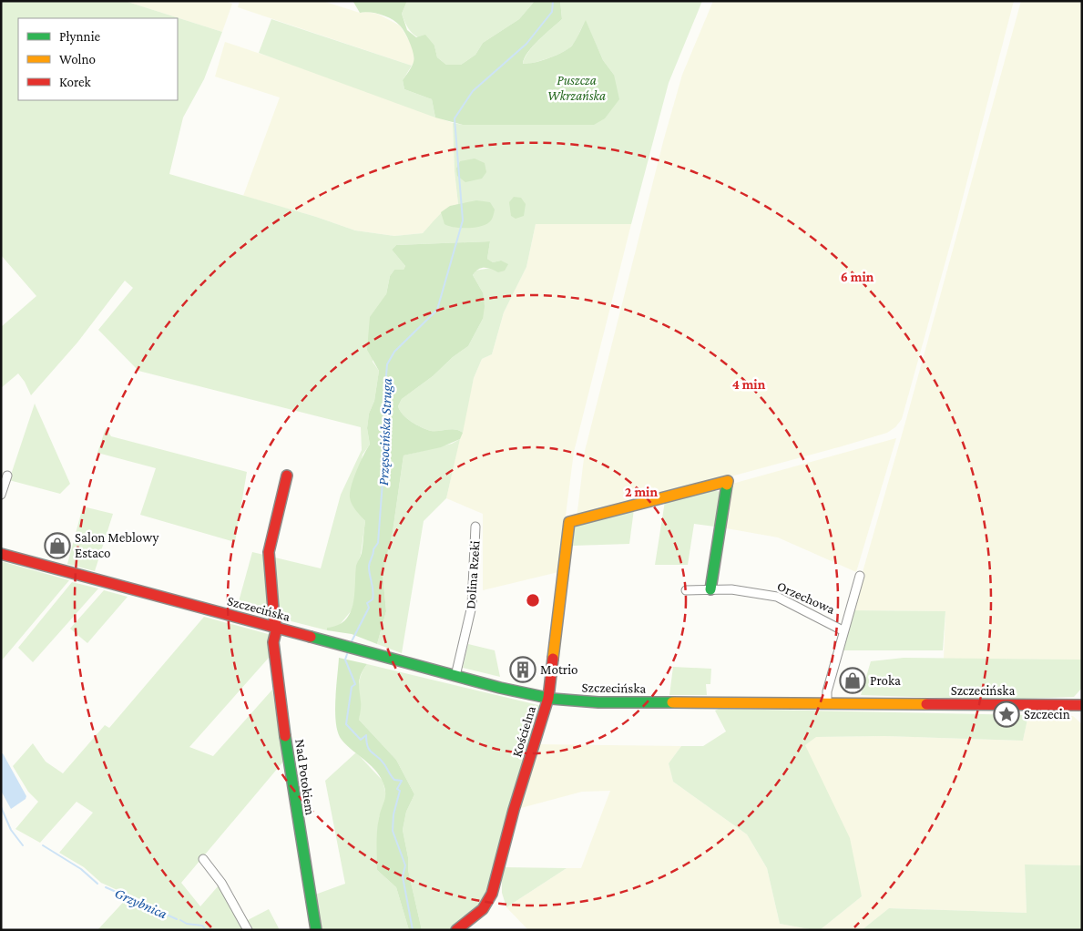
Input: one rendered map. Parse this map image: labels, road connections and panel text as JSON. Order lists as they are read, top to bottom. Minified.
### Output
{"streets":{"street":["Dolina Rzeki","Orzechowa","Szczecińska","Kościelna","Nad Potokiem"]},"crossings":[["Dolina Rzeki","Szczecińska"],["Orzechowa","Szczecińska"],["Orzechowa","Kościelna"],["Szczecińska","Kościelna"],["Szczecińska","Nad Potokiem"]],"water":["Przęsocińska Struga","Grzybnica"],"parks":["Puszcza Wkrzańska"],"places":{"shop":["Salon Meblowy Estaco","Proka"],"building":["Motrio"],"place":["Szczecin"]},"legend":["Płynnie","Wolno","Korek"],"rings":["6 min","4 min","2 min"]}
